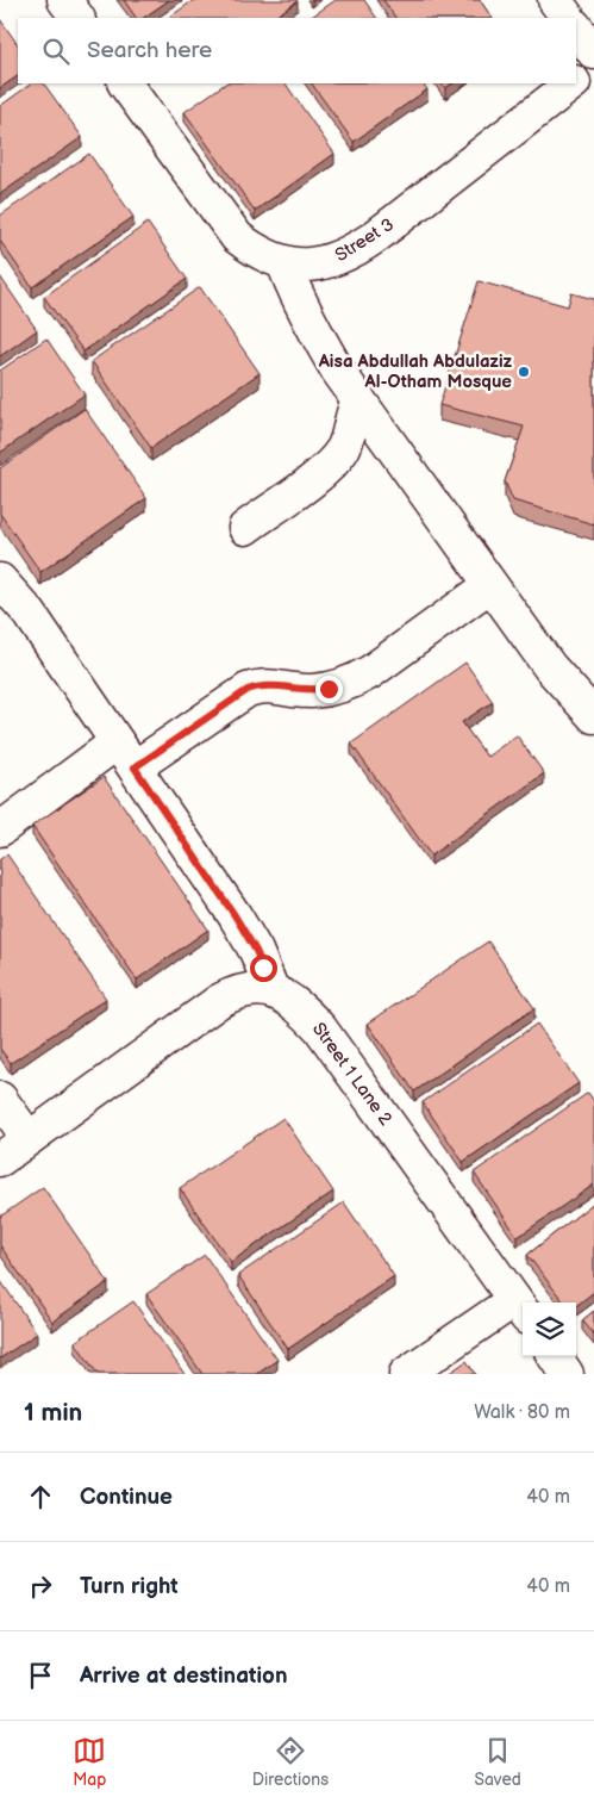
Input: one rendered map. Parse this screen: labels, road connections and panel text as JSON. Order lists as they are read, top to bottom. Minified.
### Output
{"streets":{"street":["Street 3","Street 1 Lane 2"]},"places":["Aisa Abdullah Abdulaziz Al-Otham Mosque"],"page":{"search":"Search here","heading":["1 min","Walk · 80 m"],"list":[["Continue","40 m"],["Turn right","40 m"],"Arrive at destination"],"nav":["Map","Directions","Saved"]}}
